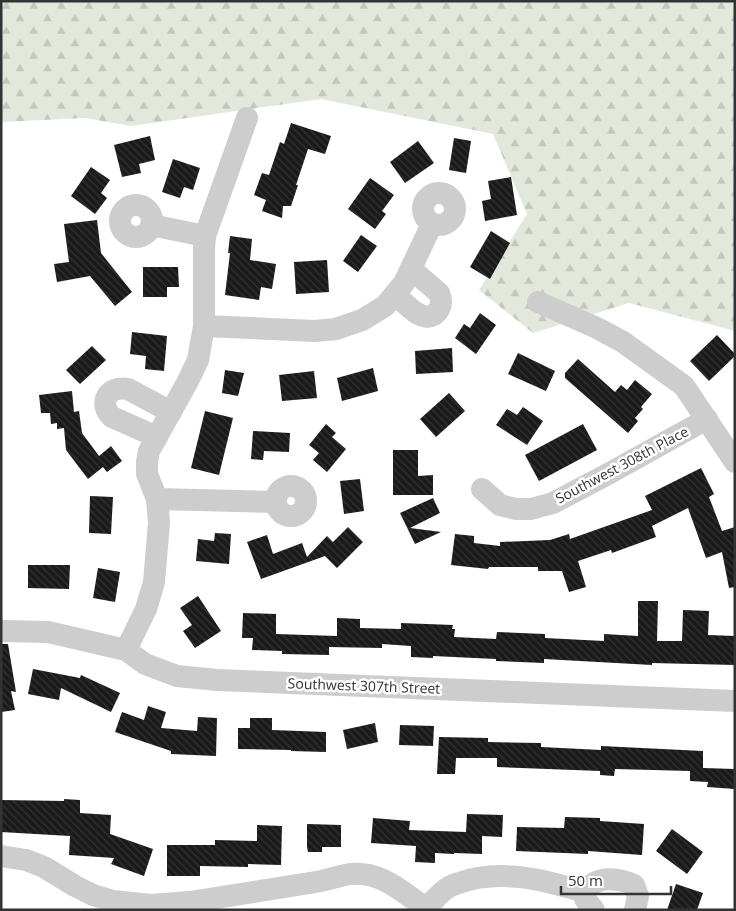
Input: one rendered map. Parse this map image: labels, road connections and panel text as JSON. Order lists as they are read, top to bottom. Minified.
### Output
{"streets":{"street":["Southwest 308th Place","Southwest 307th Street"]},"scale_bar":"50 m"}
